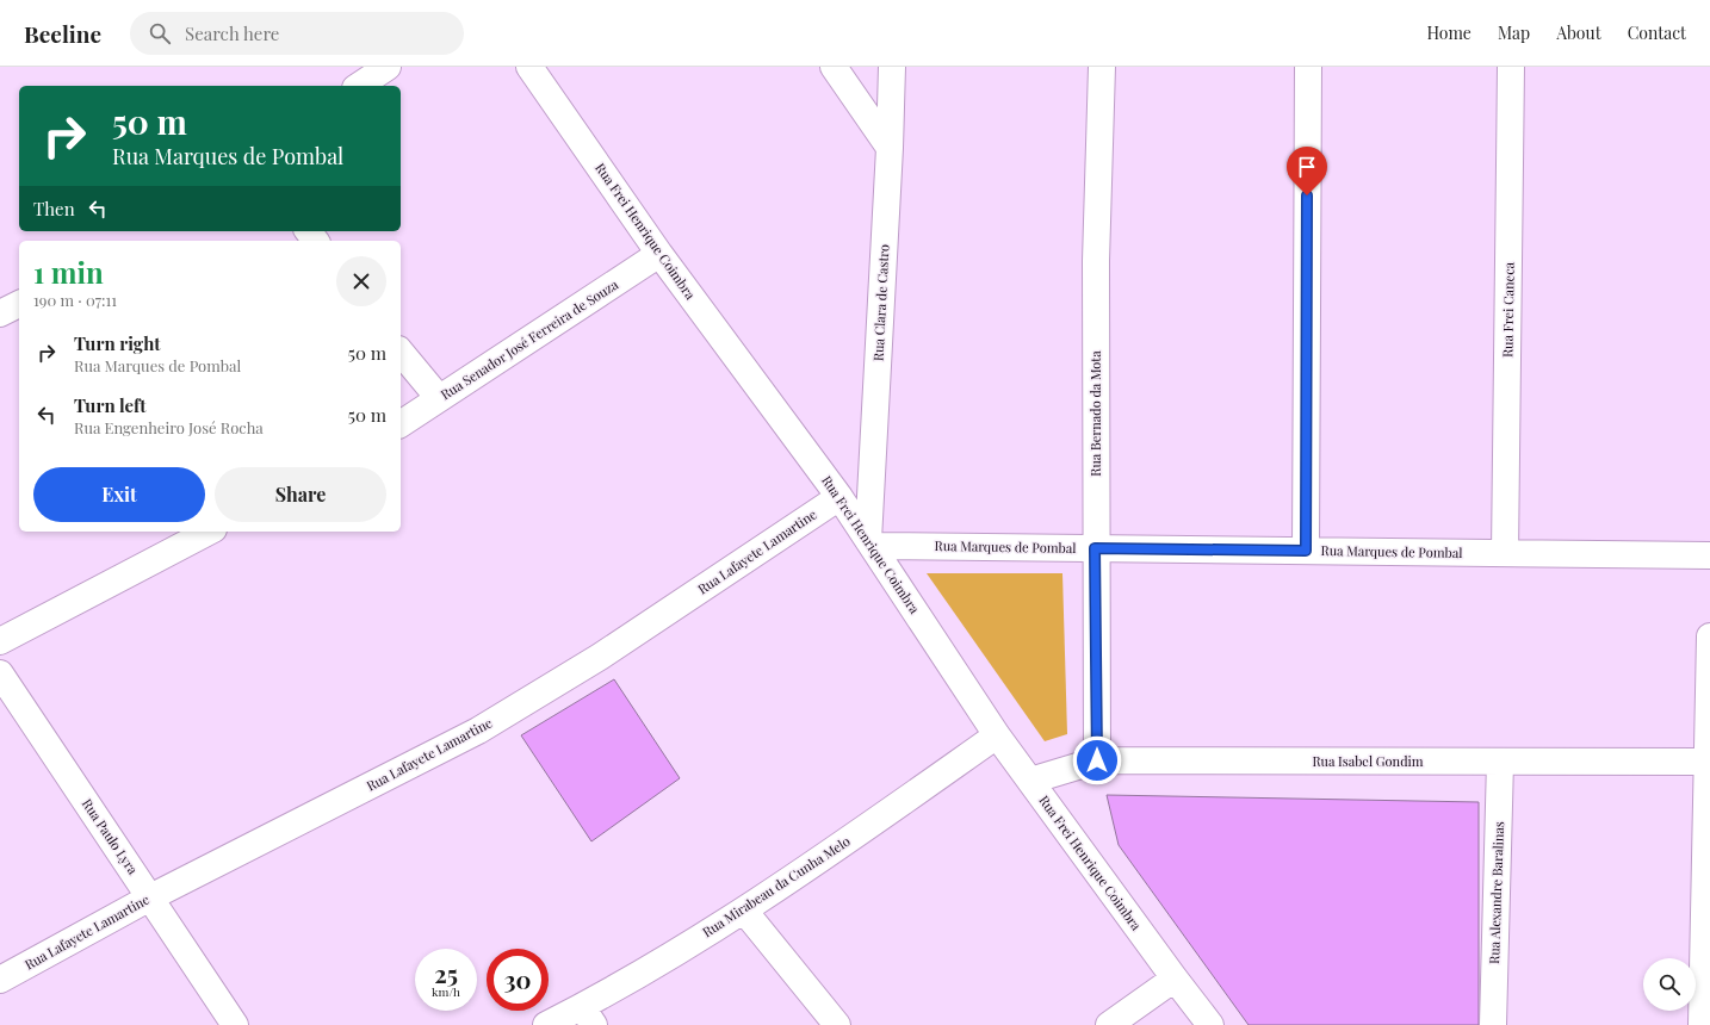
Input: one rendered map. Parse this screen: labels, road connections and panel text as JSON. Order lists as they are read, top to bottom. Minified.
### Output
{"streets":{"street":["Rua Frei Henrique Coimbra","Rua Clara de Castro","Rua Frei Caneca","Rua Senador José Ferreira de Souza","Rua Bernado da Mota","Rua Marques de Pombal","Rua Lafayete Lamartine","Rua Isabel Gondim","Rua Paulo Lyra","Rua Mirabeau da Cunha Melo","Rua Alexandre Baralinas"]},"crossings":[["Rua Frei Henrique Coimbra","Rua Clara de Castro"],["Rua Frei Henrique Coimbra","Rua Senador José Ferreira de Souza"],["Rua Frei Henrique Coimbra","Rua Marques de Pombal"],["Rua Frei Henrique Coimbra","Rua Lafayete Lamartine"],["Rua Frei Henrique Coimbra","Rua Isabel Gondim"],["Rua Frei Henrique Coimbra","Rua Mirabeau da Cunha Melo"],["Rua Clara de Castro","Rua Marques de Pombal"],["Rua Frei Caneca","Rua Marques de Pombal"],["Rua Bernado da Mota","Rua Marques de Pombal"],["Rua Bernado da Mota","Rua Isabel Gondim"],["Rua Lafayete Lamartine","Rua Paulo Lyra"],["Rua Isabel Gondim","Rua Alexandre Baralinas"]],"page":{"header":"Beeline","search":"Search here","nav":["Home","Map","About","Contact"],"turn":["50 m","Rua Marques de Pombal"],"then":"Then","heading":["1 min","190 m · 07:11"],"list":[{"name":"Turn right","note":"Rua Marques de Pombal","value":"50 m"},{"name":"Turn left","note":"Rua Engenheiro José Rocha","value":"50 m"}],"buttons":["Exit","Share"],"speed":"25 km/h","limit":"30"}}
